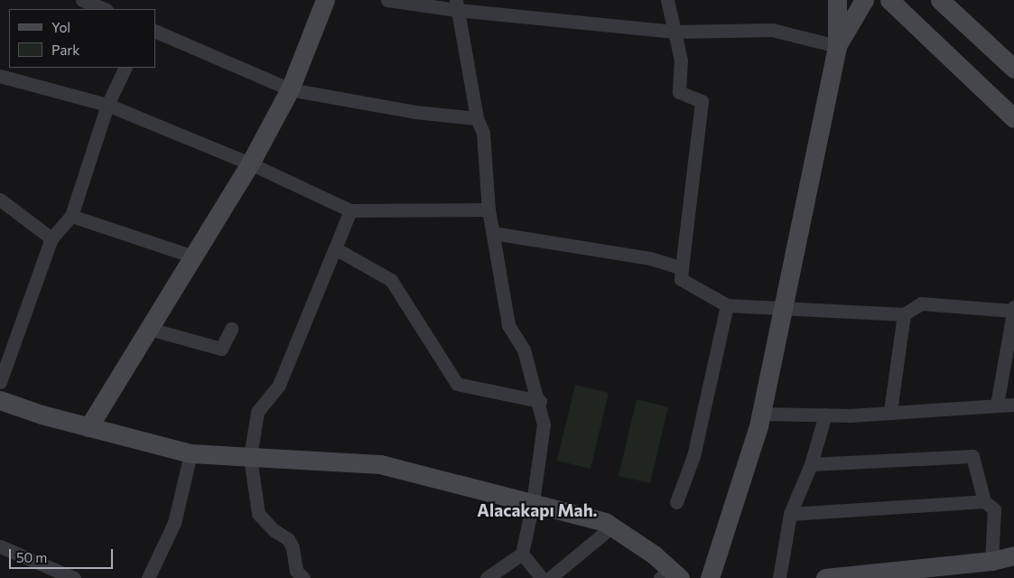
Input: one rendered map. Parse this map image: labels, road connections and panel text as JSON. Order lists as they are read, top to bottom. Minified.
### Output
{"districts":["Alacakapı Mah."],"legend":["Yol","Park"],"scale_bar":"50 m"}
